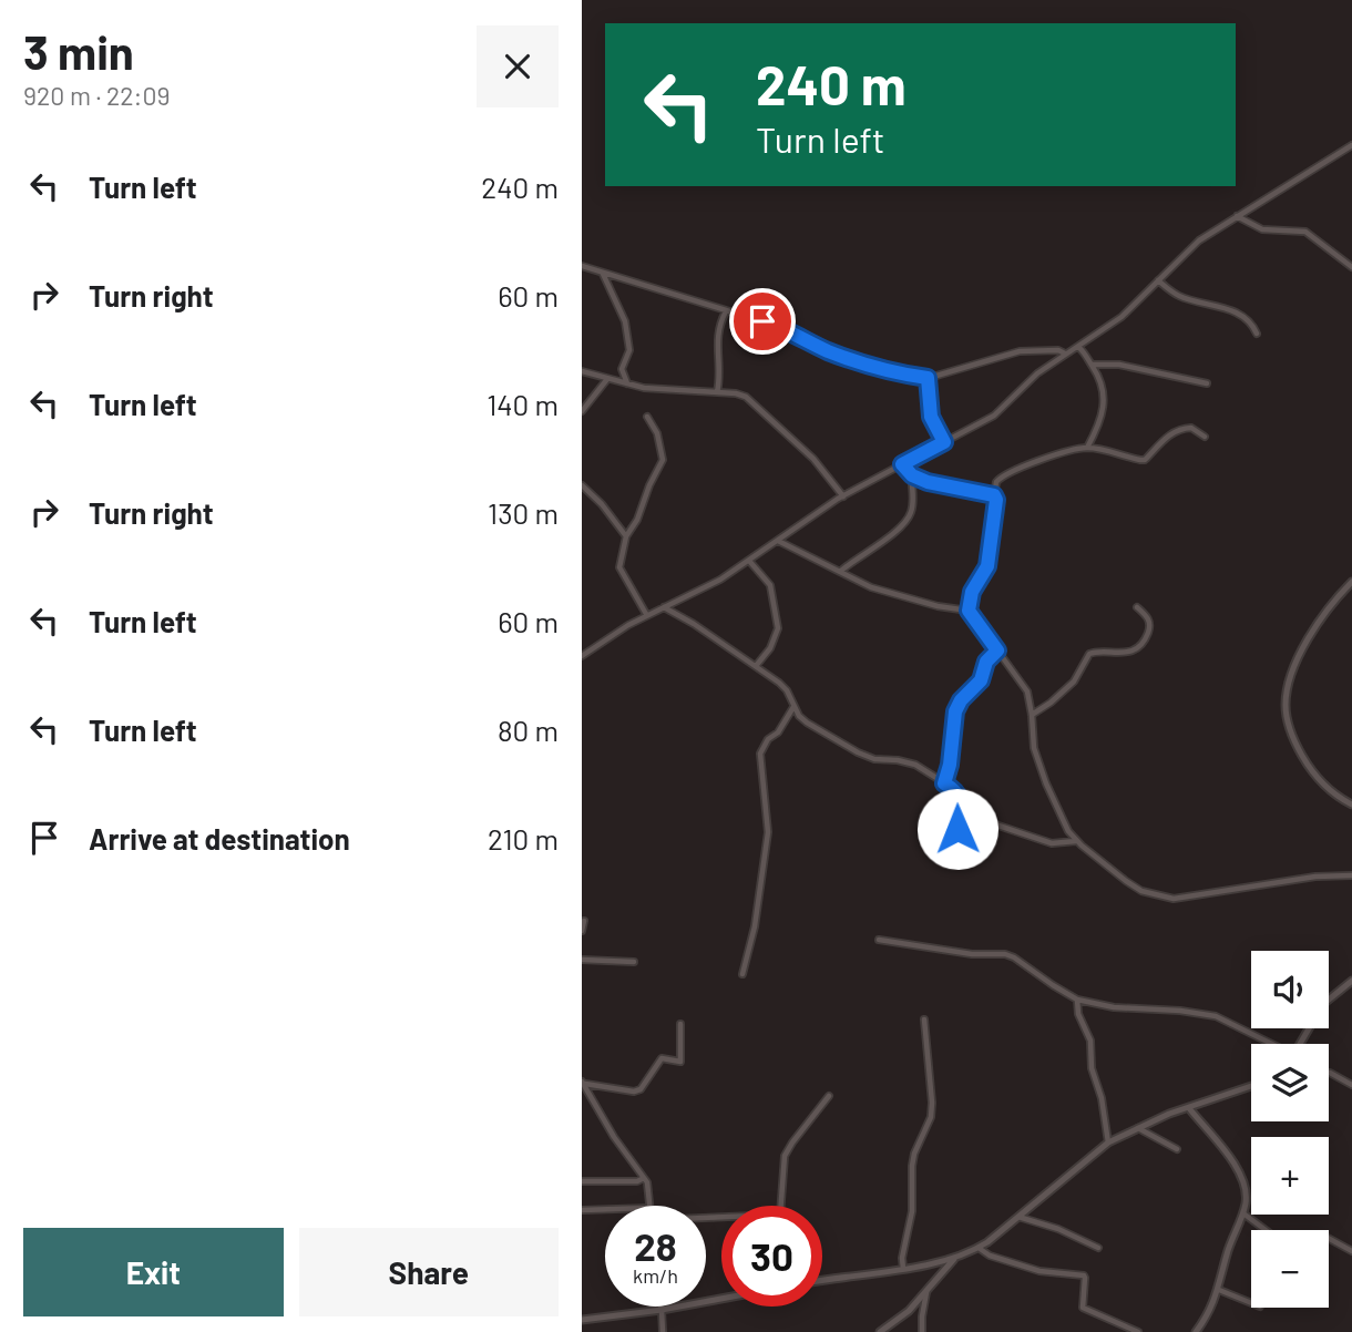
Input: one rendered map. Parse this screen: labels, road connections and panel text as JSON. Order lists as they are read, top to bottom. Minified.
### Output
{"page":{"heading":["3 min","920 m · 22:09"],"turn":["240 m","Turn left"],"list":[{"name":"Turn left","value":"240 m"},{"name":"Turn right","value":"60 m"},{"name":"Turn left","value":"140 m"},{"name":"Turn right","value":"130 m"},{"name":"Turn left","value":"60 m"},{"name":"Turn left","value":"80 m"},{"name":"Arrive at destination","value":"210 m"}],"map_buttons":["+","−"],"speed":"28 km/h","limit":"30","buttons":["Exit","Share"]}}
